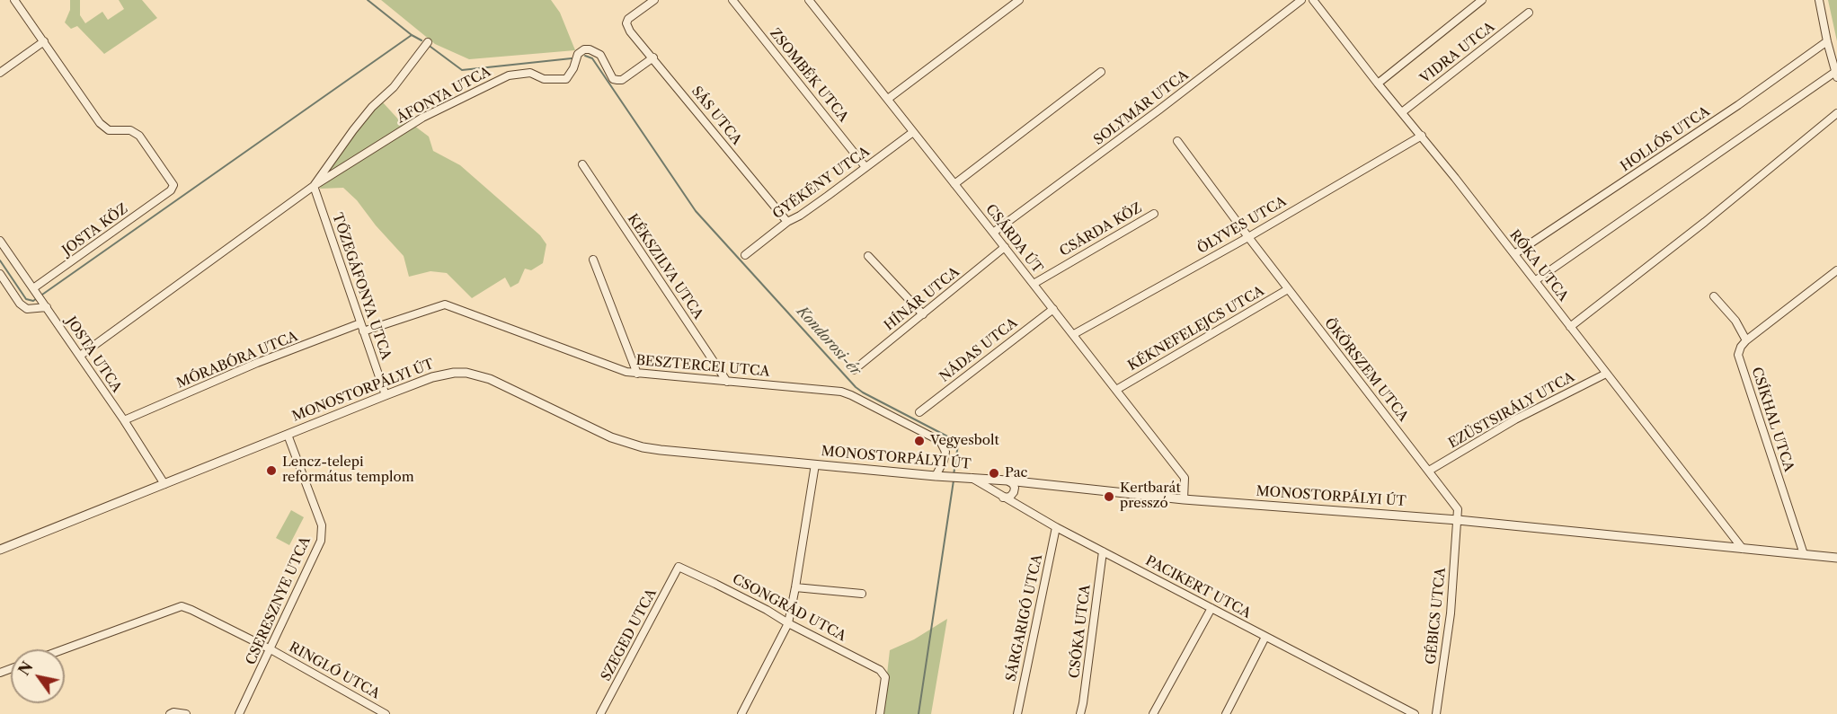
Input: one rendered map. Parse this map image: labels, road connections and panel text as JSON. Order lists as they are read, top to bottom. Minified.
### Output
{"streets":{"street":["VIDRA UTCA","ZSOMBÉK UTCA","ÁFONYA UTCA","SOLYMÁR UTCA","SÁS UTCA","HOLLÓS UTCA","GYÉKÉNY UTCA","ÖLYVES UTCA","JOSTA KÖZ","CSÁRDA KÖZ","CSÁRDA ÚT","RÓKA UTCA","KÉKSZILVA UTCA","TŐZEGÁFONYA UTCA","HÍNÁR UTCA","KÉKNEFELEJCS UTCA","NÁDAS UTCA","JOSTA UTCA","MÓRABÓRA UTCA","BESZTERCEI UTCA","ÖKÖRSZEM UTCA","MONOSTORPÁLYI ÚT","EZÜSTSIRÁLY UTCA","CSÍKHAL UTCA","PACIKERT UTCA","CSERESZNYE UTCA","CSONGRÁD UTCA","GÉBICS UTCA","SÁRGARIGÓ UTCA","CSÓKA UTCA","SZEGED UTCA","RINGLÓ UTCA"]},"crossings":[["VIDRA UTCA","RÓKA UTCA"],["ZSOMBÉK UTCA","GYÉKÉNY UTCA"],["ÁFONYA UTCA","SÁS UTCA"],["ÁFONYA UTCA","TŐZEGÁFONYA UTCA"],["ÁFONYA UTCA","JOSTA UTCA"],["SOLYMÁR UTCA","CSÁRDA ÚT"],["SÁS UTCA","GYÉKÉNY UTCA"],["HOLLÓS UTCA","RÓKA UTCA"],["GYÉKÉNY UTCA","CSÁRDA ÚT"],["ÖLYVES UTCA","CSÁRDA ÚT"],["ÖLYVES UTCA","RÓKA UTCA"],["ÖLYVES UTCA","ÖKÖRSZEM UTCA"],["JOSTA KÖZ","JOSTA UTCA"],["CSÁRDA KÖZ","CSÁRDA ÚT"],["CSÁRDA ÚT","HÍNÁR UTCA"],["CSÁRDA ÚT","KÉKNEFELEJCS UTCA"],["CSÁRDA ÚT","NÁDAS UTCA"],["CSÁRDA ÚT","MONOSTORPÁLYI ÚT"],["RÓKA UTCA","MONOSTORPÁLYI ÚT"],["RÓKA UTCA","EZÜSTSIRÁLY UTCA"],["KÉKSZILVA UTCA","BESZTERCEI UTCA"],["TŐZEGÁFONYA UTCA","MÓRABÓRA UTCA"],["TŐZEGÁFONYA UTCA","BESZTERCEI UTCA"],["TŐZEGÁFONYA UTCA","MONOSTORPÁLYI ÚT"],["KÉKNEFELEJCS UTCA","ÖKÖRSZEM UTCA"],["JOSTA UTCA","MÓRABÓRA UTCA"],["JOSTA UTCA","MONOSTORPÁLYI ÚT"],["BESZTERCEI UTCA","MONOSTORPÁLYI ÚT"],["ÖKÖRSZEM UTCA","MONOSTORPÁLYI ÚT"],["ÖKÖRSZEM UTCA","EZÜSTSIRÁLY UTCA"],["ÖKÖRSZEM UTCA","GÉBICS UTCA"],["MONOSTORPÁLYI ÚT","CSÍKHAL UTCA"],["MONOSTORPÁLYI ÚT","PACIKERT UTCA"],["MONOSTORPÁLYI ÚT","CSERESZNYE UTCA"],["MONOSTORPÁLYI ÚT","GÉBICS UTCA"],["PACIKERT UTCA","SÁRGARIGÓ UTCA"],["PACIKERT UTCA","CSÓKA UTCA"],["CSERESZNYE UTCA","RINGLÓ UTCA"],["CSONGRÁD UTCA","SZEGED UTCA"]],"water":["Kondorosi-ér"],"places":["Vegyesbolt","Lencz-telepi református templom","Pac","Kertbarát presszó"],"north":"top left"}
